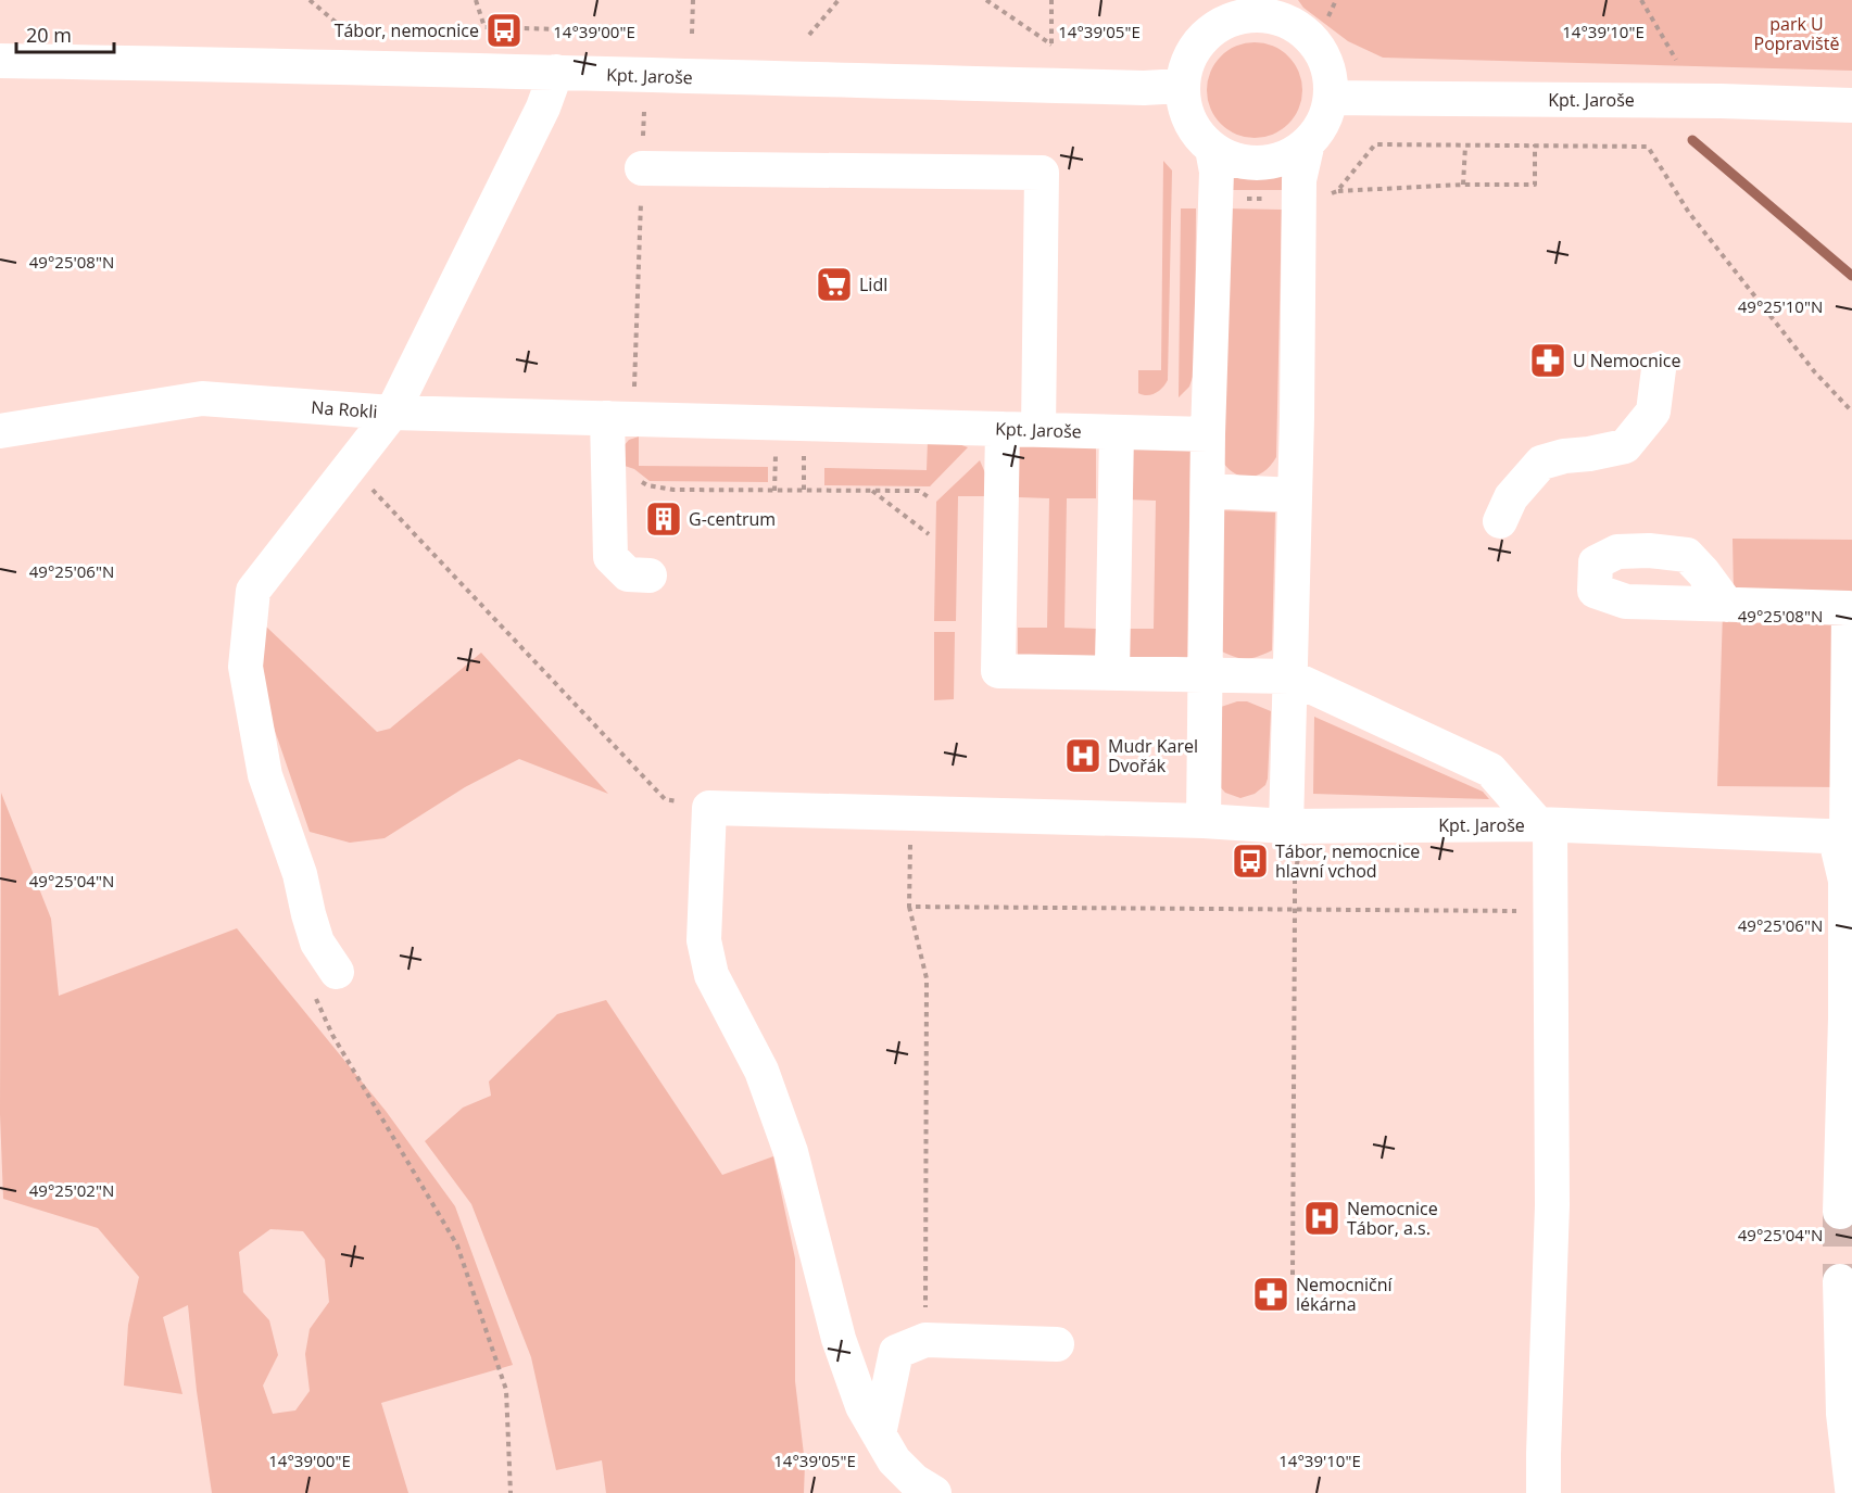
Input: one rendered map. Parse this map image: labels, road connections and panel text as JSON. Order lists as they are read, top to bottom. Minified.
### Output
{"streets":{"street":["Kpt. Jaroše","Na Rokli"]},"crossings":[["Kpt. Jaroše","Na Rokli"]],"parks":["park U Popraviště"],"places":{"bus stop":["Tábor, nemocnice","Tábor, nemocnice hlavní vchod"],"supermarket":["Lidl"],"pharmacy":["U Nemocnice","Nemocniční lékárna"],"building":["G-centrum"],"hospital":["Mudr Karel Dvořák","Nemocnice Tábor, a.s."]},"scale_bar":"20 m","coordinates":["14°39'00\"E","14°39'05\"E","14°39'10\"E","49°25'08\"N","49°25'10\"N","49°25'06\"N","49°25'04\"N","49°25'02\"N"]}
